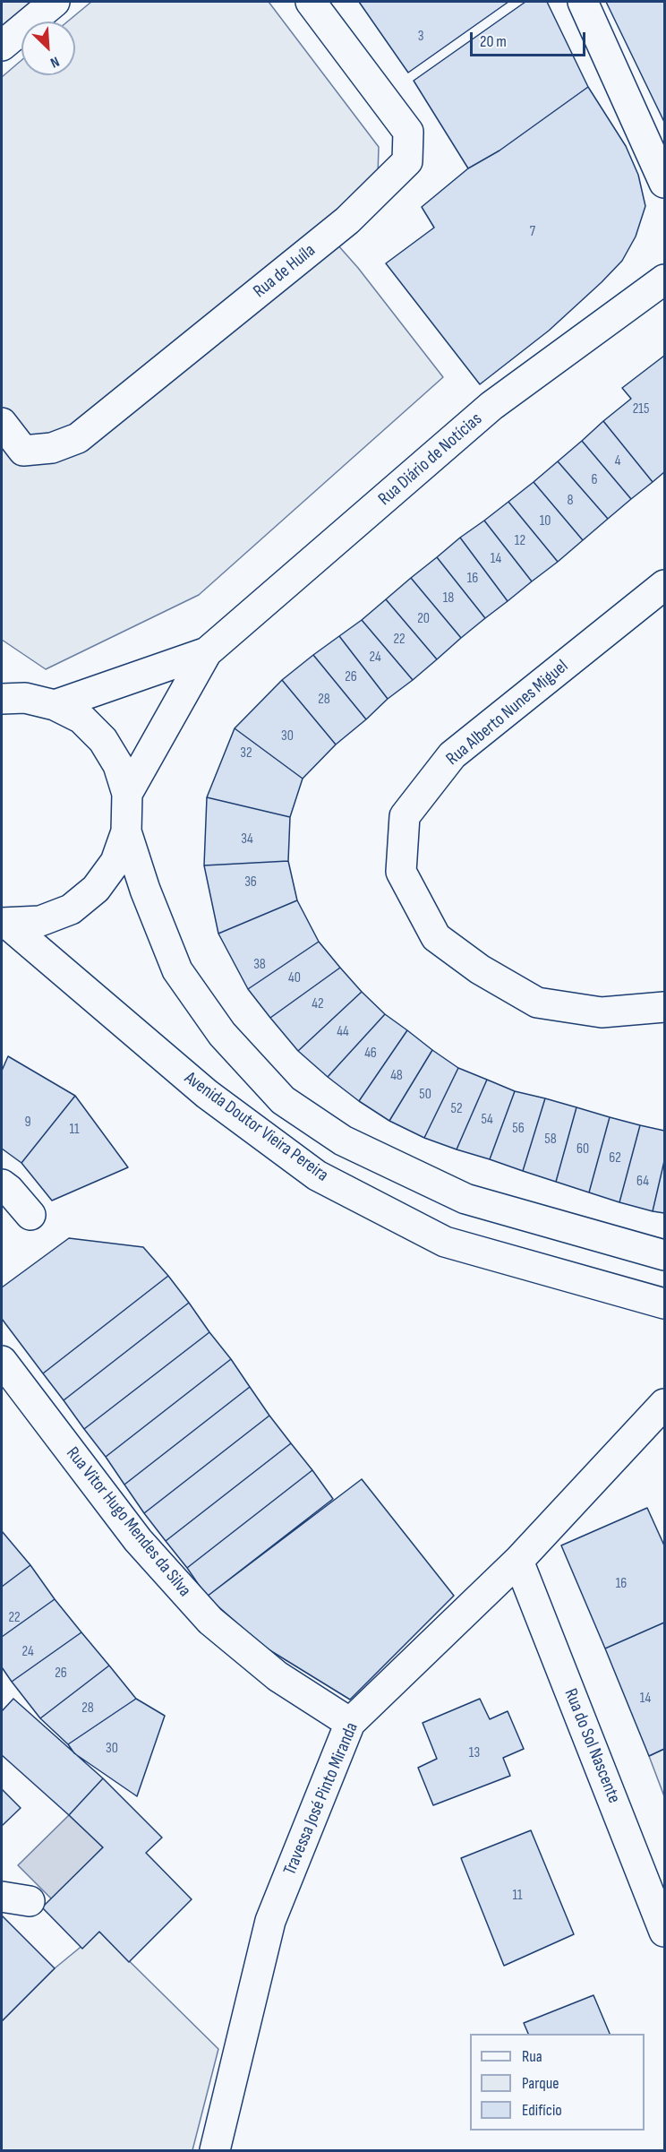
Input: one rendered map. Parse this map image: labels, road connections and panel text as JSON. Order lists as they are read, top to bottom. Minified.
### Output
{"streets":{"street":["Rua de Huíla","Rua Diário de Notícias","Rua Alberto Nunes Miguel","Avenida Doutor Vieira Pereira","Rua Vitor Hugo Mendes da Silva","Rua do Sol Nascente","Travessa José Pinto Miranda"]},"crossings":[["Rua Vitor Hugo Mendes da Silva","Travessa José Pinto Miranda"],["Rua do Sol Nascente","Travessa José Pinto Miranda"]],"house_numbers":["3","7","215","4","6","8","10","12","14","16","18","20","22","24","26","28","30","32","34","36","38","40","42","44","46","48","50","52","54","9","56","11","58","60","62","64","16","22","24","26","14","28","30","13","11"],"legend":["Rua","Parque","Edifício"],"scale_bar":"20 m","north":"bottom right"}
